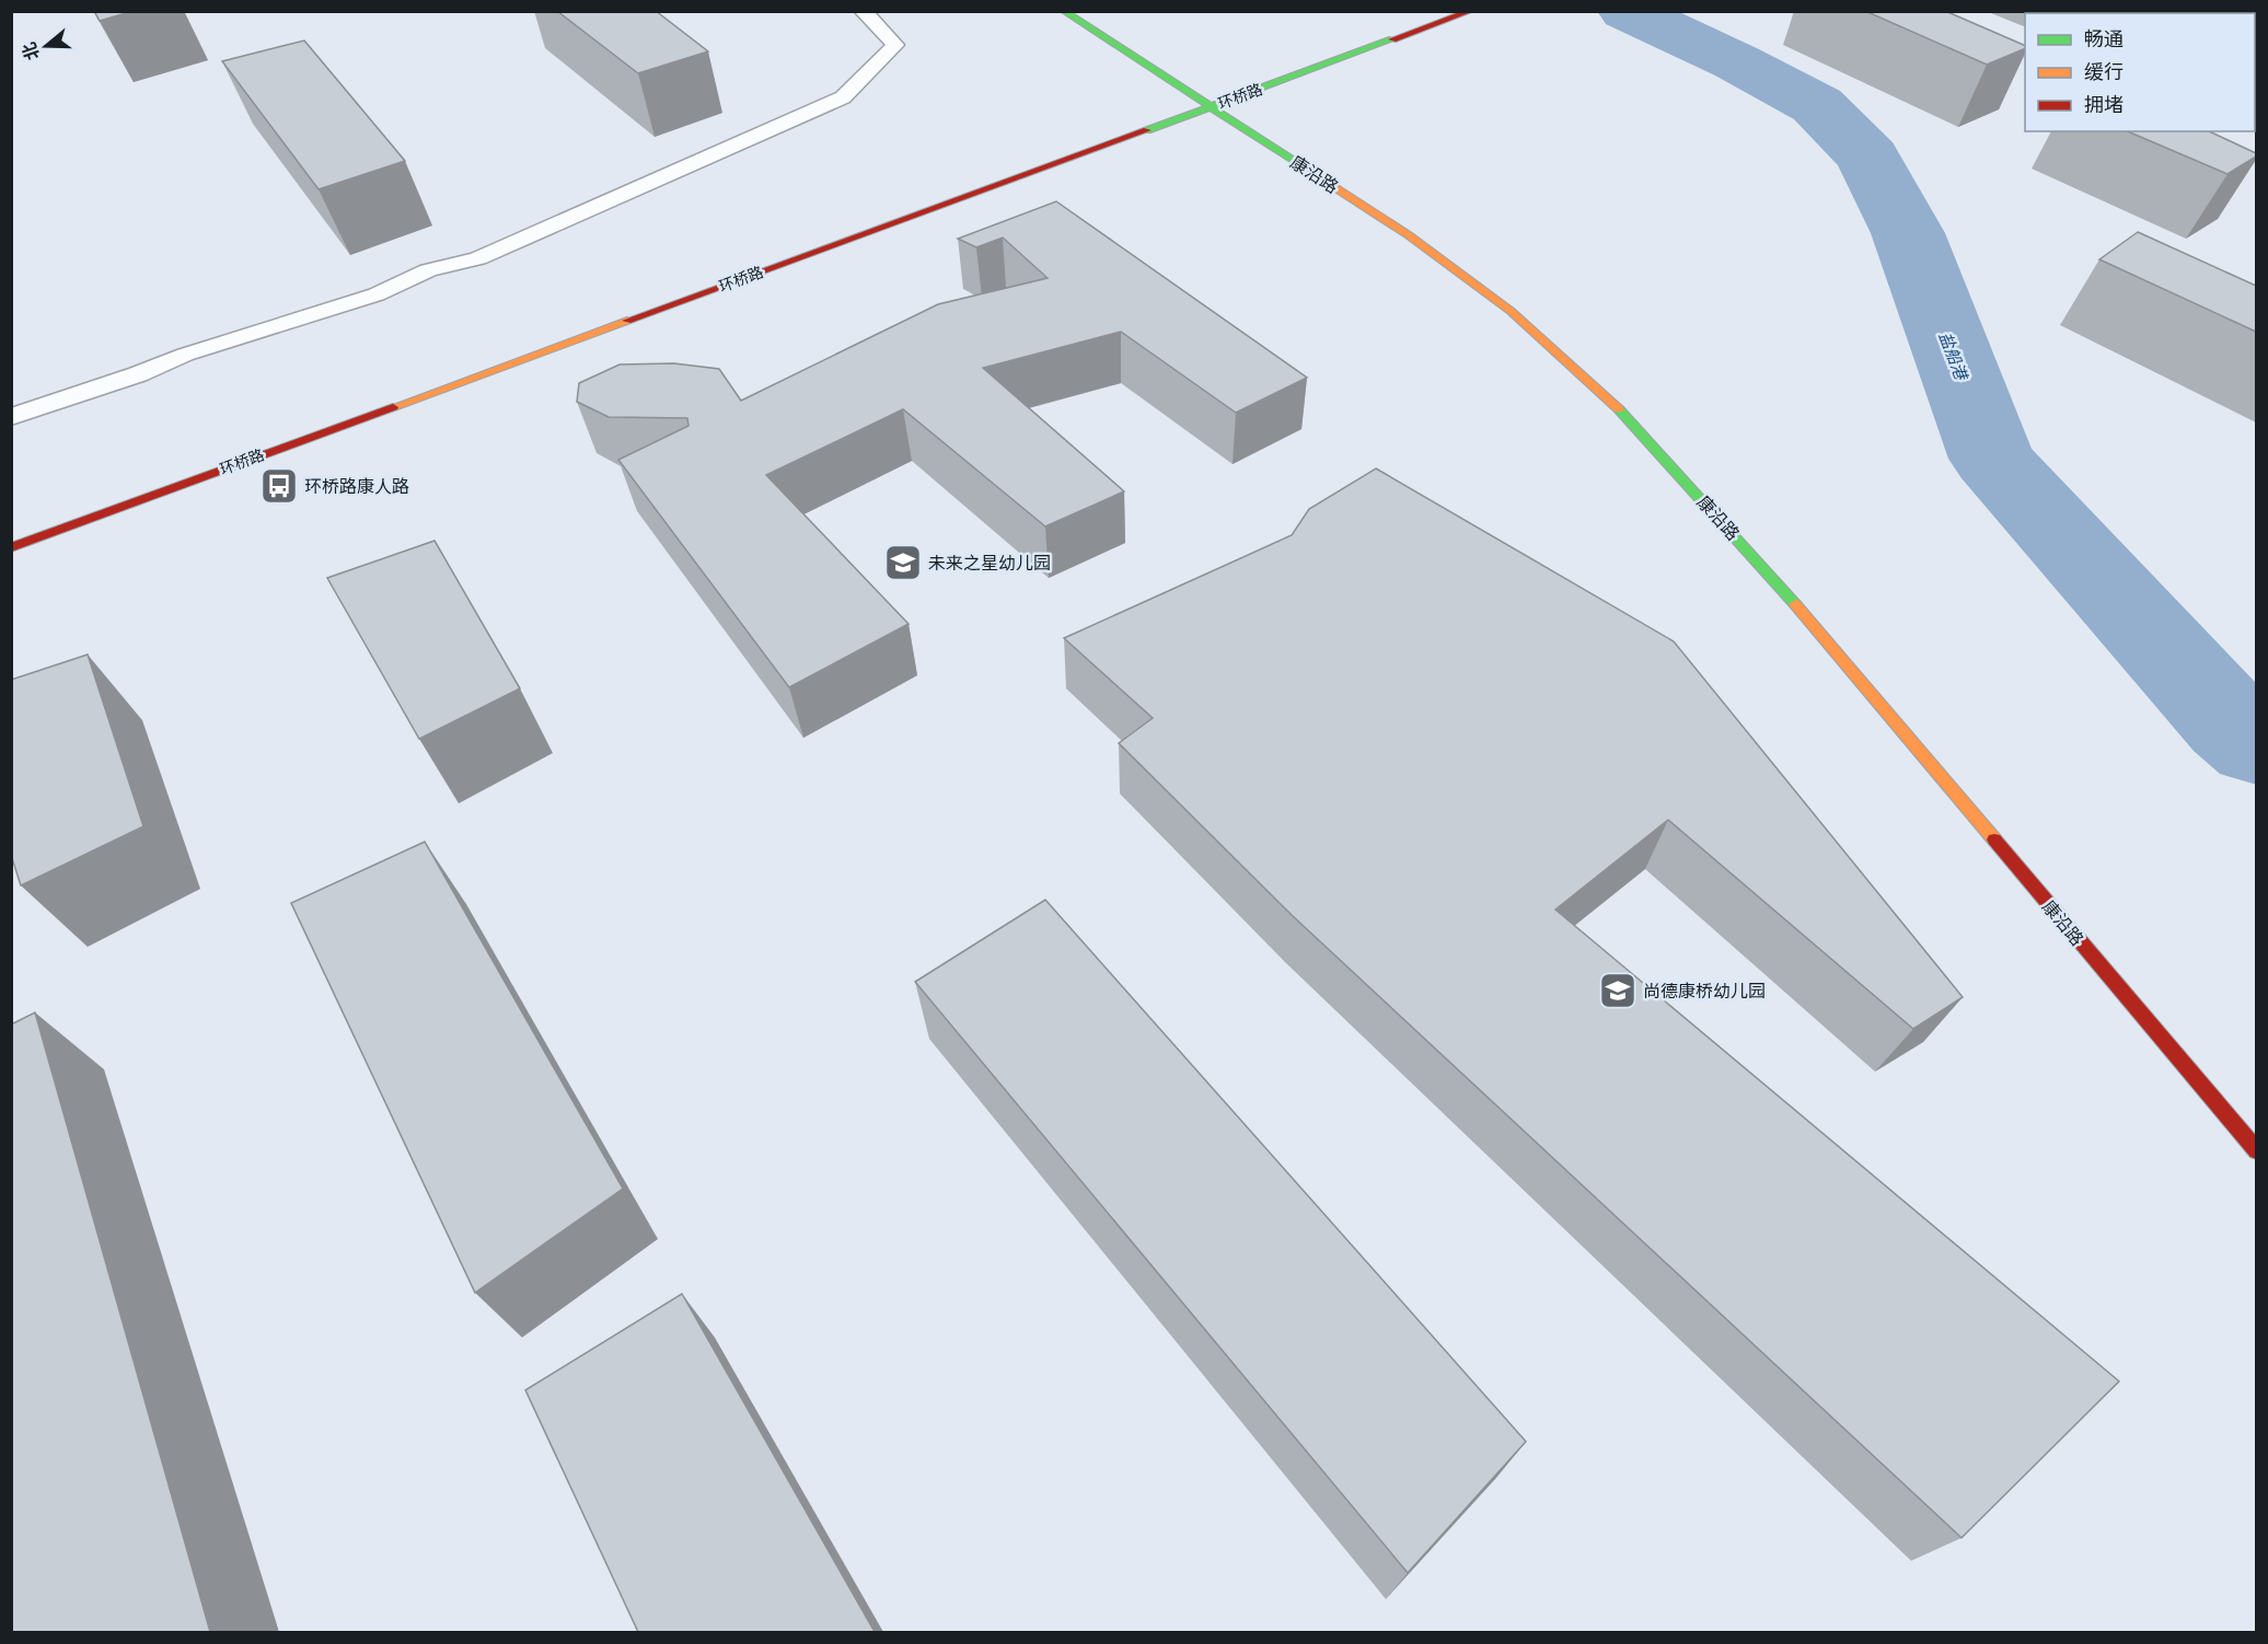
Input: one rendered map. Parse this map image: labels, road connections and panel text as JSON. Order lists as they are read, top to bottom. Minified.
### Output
{"streets":{"street":["环桥路","康沿路"]},"crossings":[["环桥路","康沿路"]],"water":["盐船港"],"places":{"bus stop":["环桥路康人路"],"school or university":["未来之星幼儿园","尚德康桥幼儿园"]},"legend":["畅通","缓行","拥堵"],"north":"left"}
